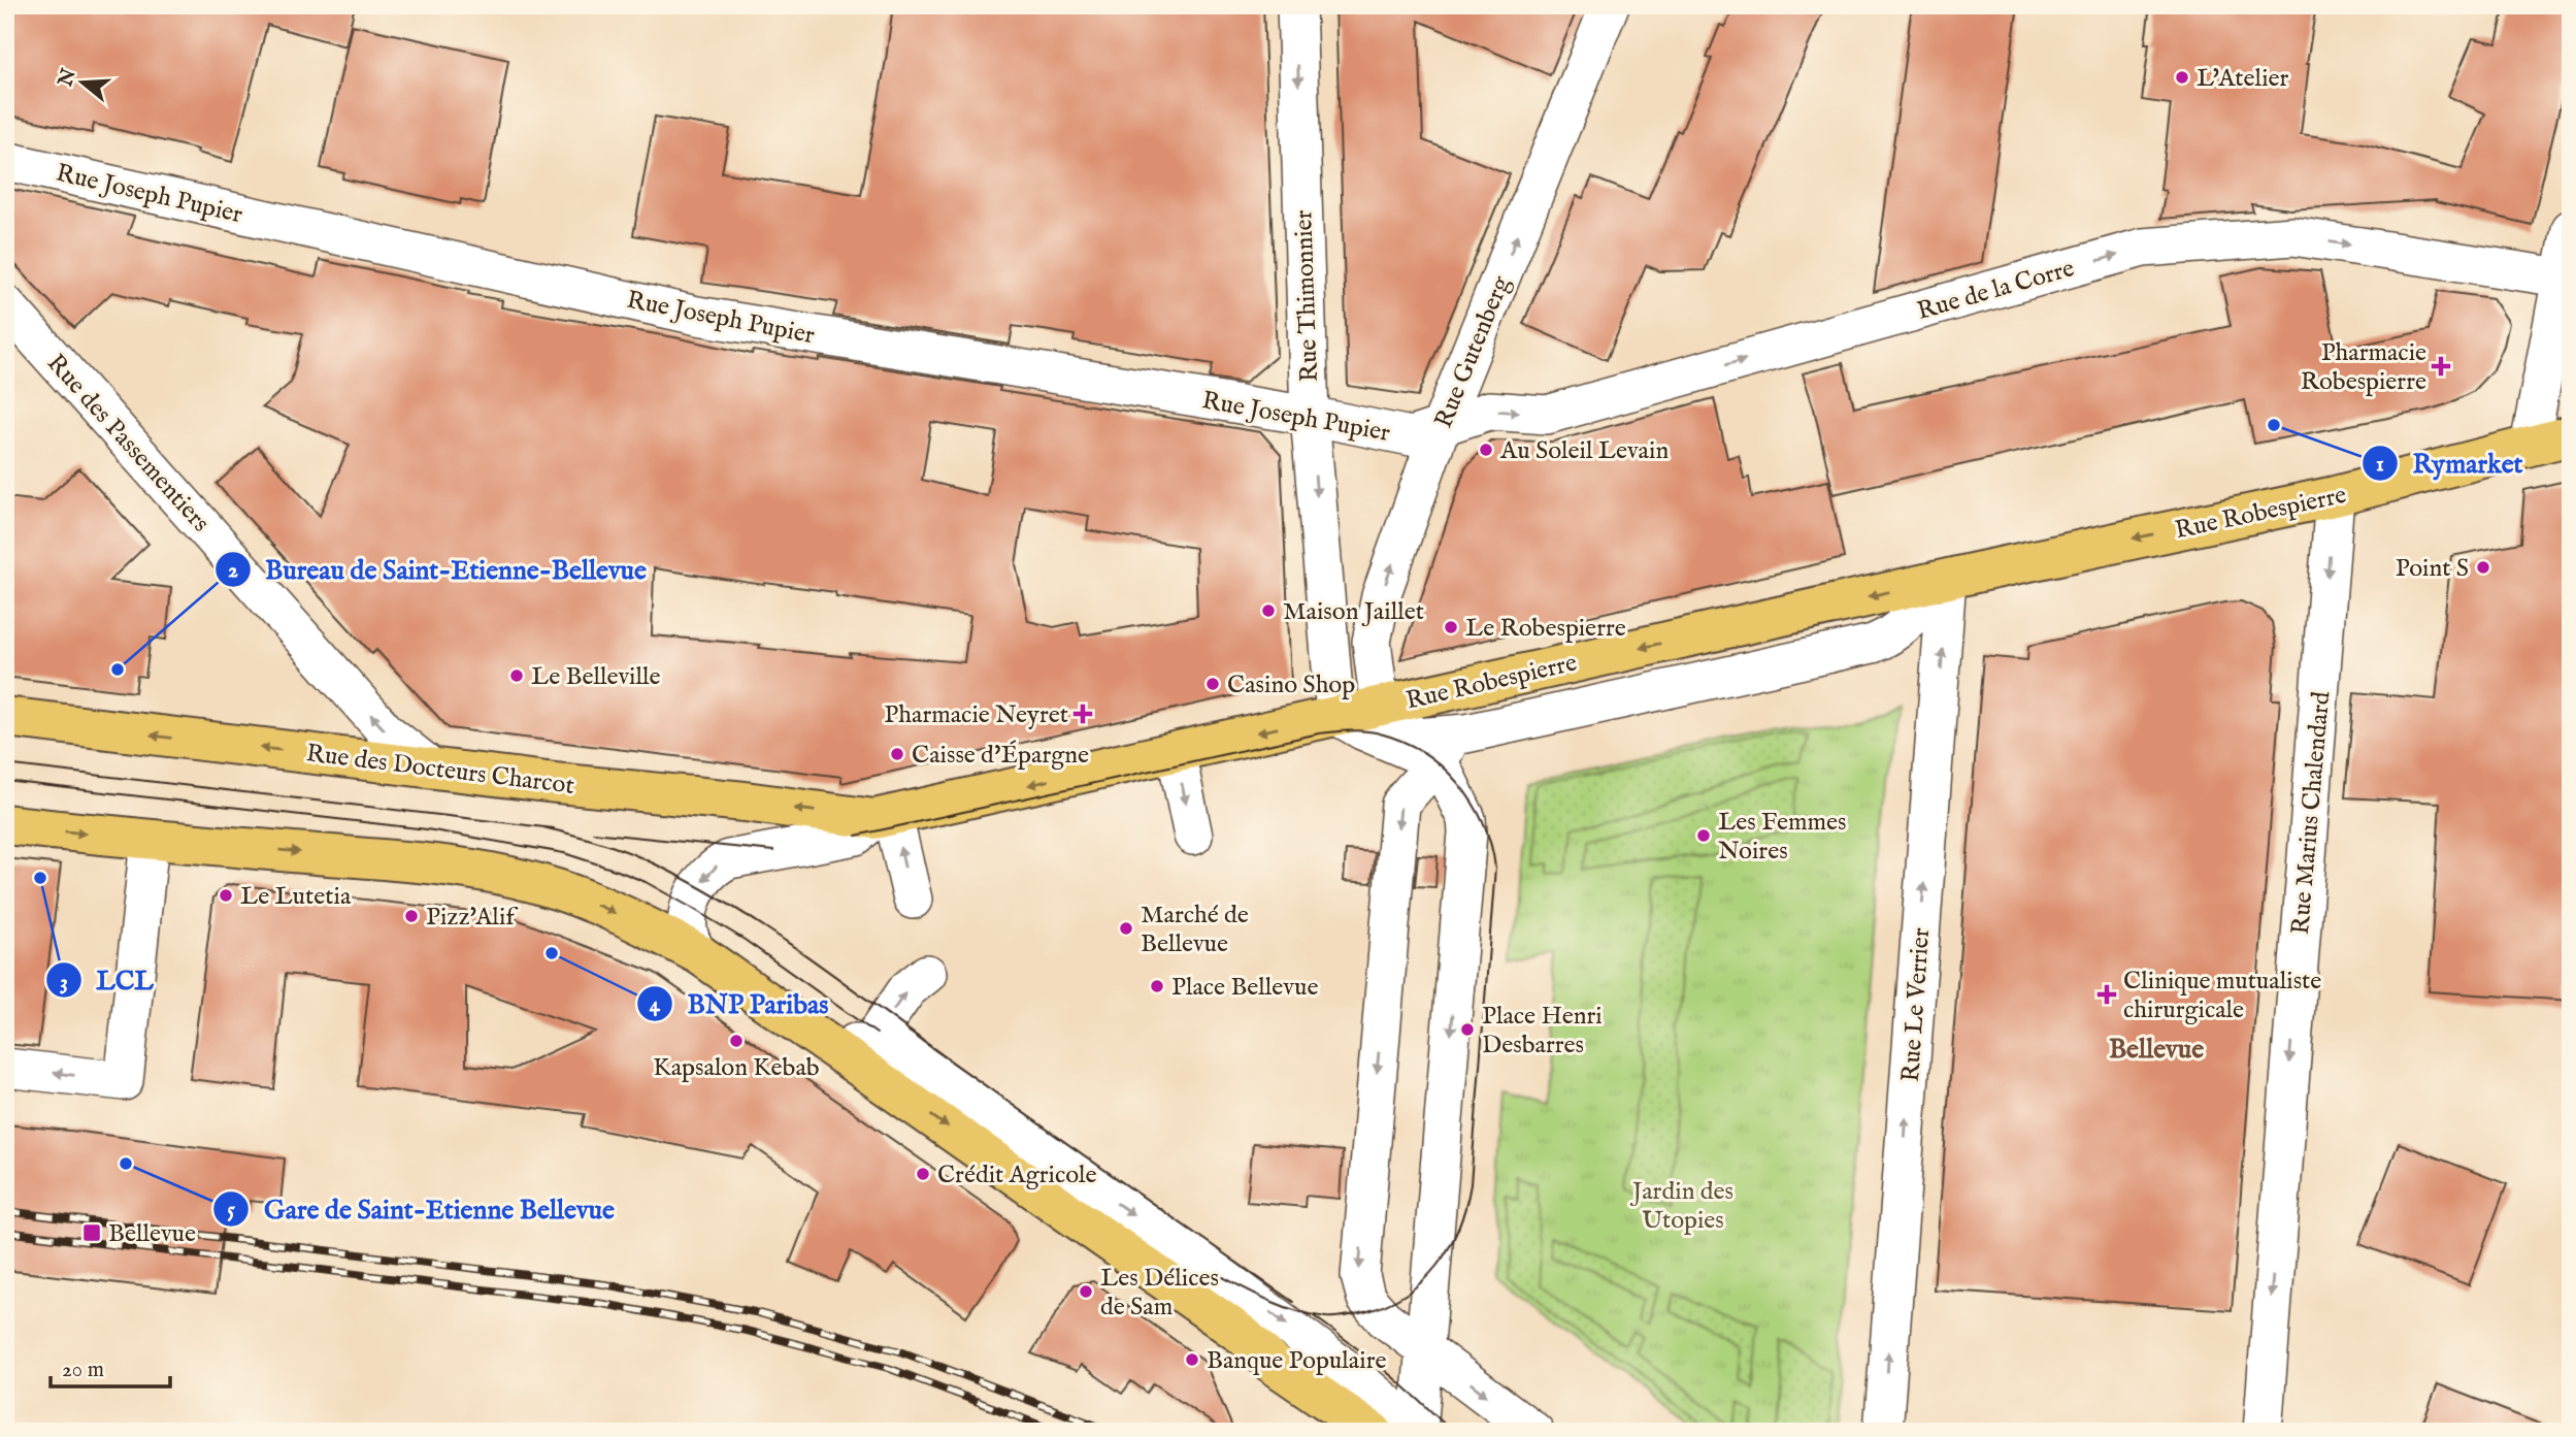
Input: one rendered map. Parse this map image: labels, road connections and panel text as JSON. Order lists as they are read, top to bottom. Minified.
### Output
{"streets":{"main road":["Rue Robespierre","Rue des Docteurs Charcot"],"street":["Rue Joseph Pupier","Rue de la Corre","Rue Thimonnier","Rue Gutenberg","Rue des Passementiers","Rue Marius Chalendard","Rue Le Verrier"]},"crossings":[["Rue Joseph Pupier","Rue de la Corre"],["Rue Joseph Pupier","Rue Thimonnier"],["Rue Joseph Pupier","Rue Gutenberg"],["Rue de la Corre","Rue Gutenberg"],["Rue Gutenberg","Rue Robespierre"],["Rue des Passementiers","Rue des Docteurs Charcot"],["Rue Robespierre","Rue Marius Chalendard"],["Rue Robespierre","Rue Le Verrier"]],"one_way":["Rue de la Corre","Rue Thimonnier","Rue Gutenberg","Rue des Passementiers","Rue Robespierre","Rue Marius Chalendard","Rue Le Verrier"],"districts":["Bellevue"],"parks":["Jardin des Utopies"],"places":{"other":["L'Atelier","Rymarket","Au Soleil Levain","Point S","Maison Jaillet","Le Robespierre","Bureau de Saint-Etienne-Bellevue","Le Belleville","Casino Shop","Caisse d'Épargne","Les Femmes Noires","LCL","Le Lutetia","Pizz'Alif","Marché de Bellevue","BNP Paribas","Place Bellevue","Place Henri Desbarres","Kapsalon Kebab","Gare de Saint-Etienne Bellevue","Crédit Agricole","Les Délices de Sam","Banque Populaire"],"health":["Pharmacie Robespierre","Pharmacie Neyret","Clinique mutualiste chirurgicale"],"transit":["Bellevue"]},"scale_bar":"20 m","north":"left"}
